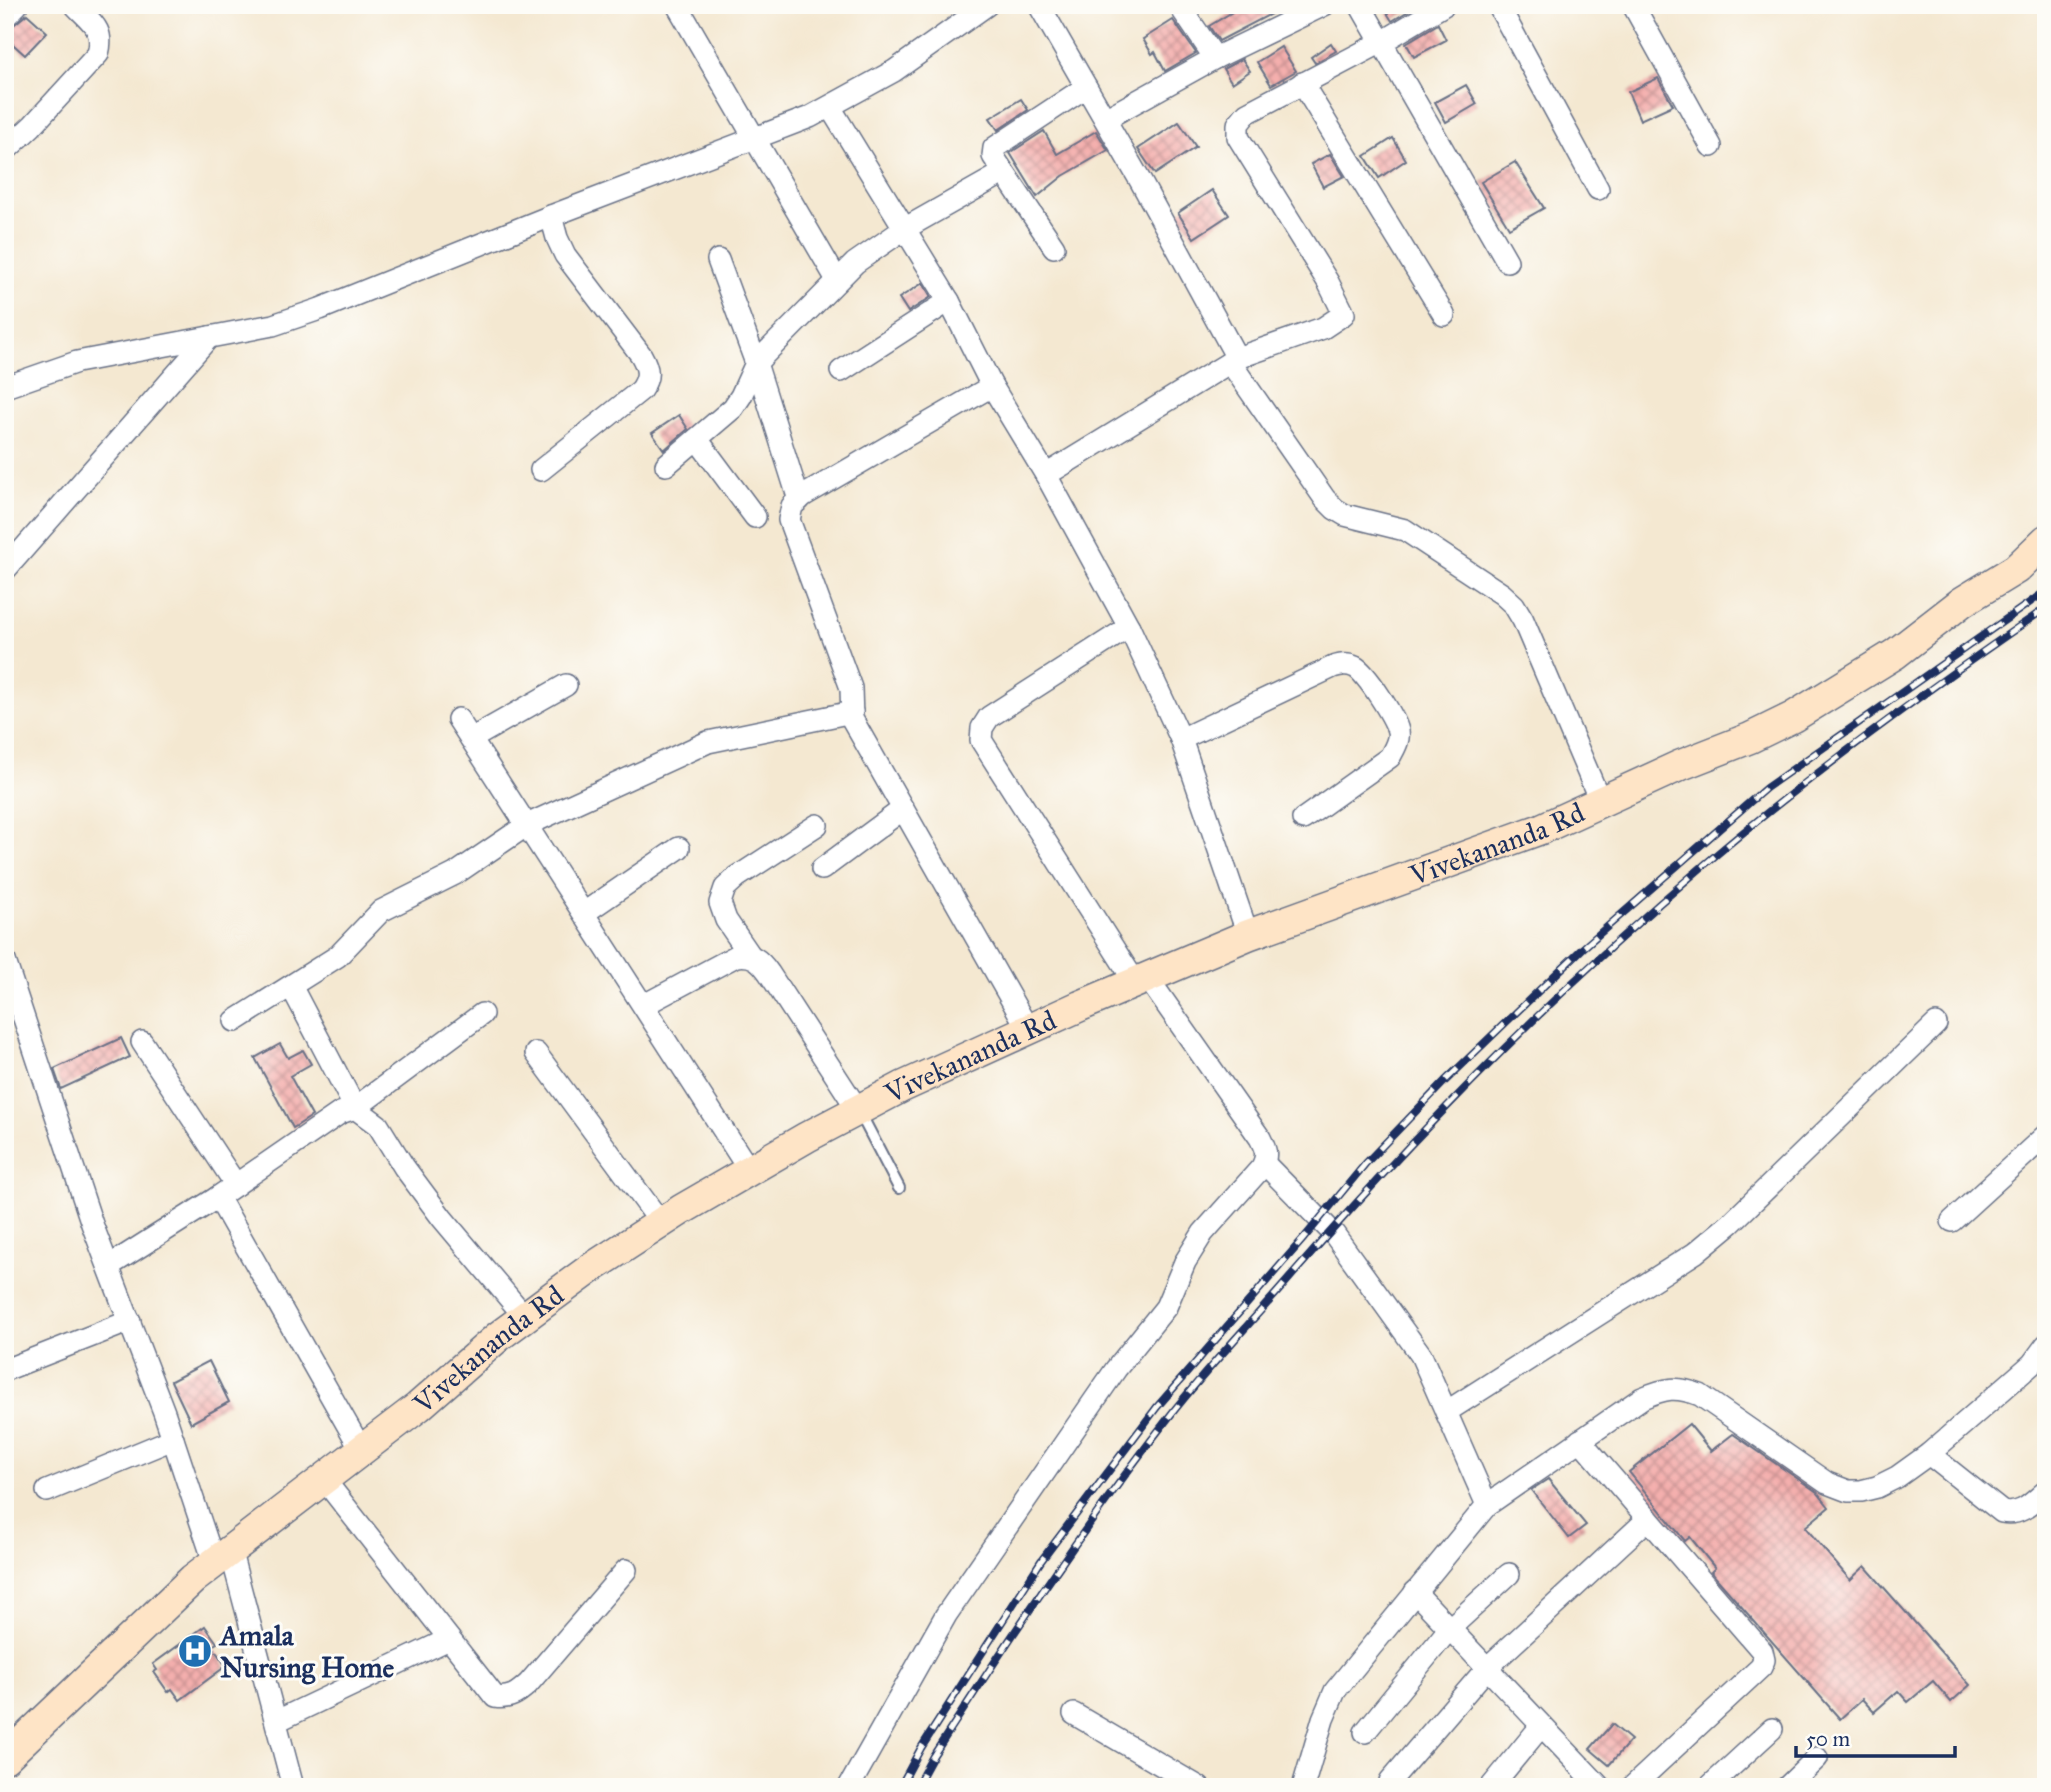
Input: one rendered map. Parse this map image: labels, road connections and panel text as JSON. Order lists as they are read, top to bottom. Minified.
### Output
{"streets":{"street":["Vivekananda Rd"]},"places":{"hospital":["Amala Nursing Home"]},"scale_bar":"50 m"}
